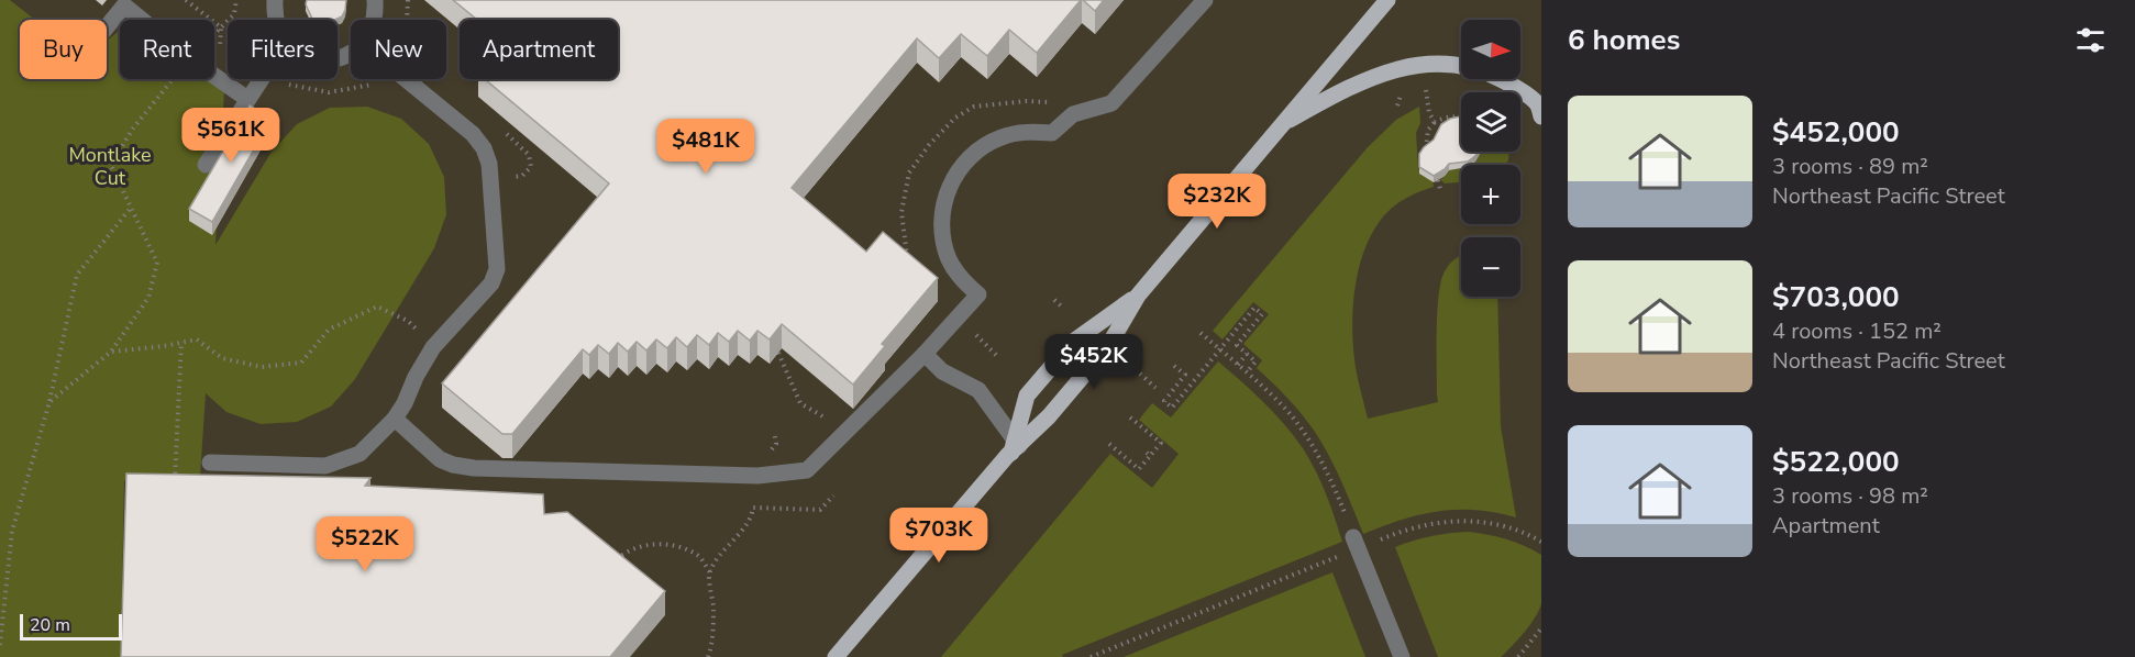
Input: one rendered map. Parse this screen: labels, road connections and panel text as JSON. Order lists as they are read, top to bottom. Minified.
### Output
{"parks":["Montlake Cut"],"scale_bar":"20 m","north":"right","page":{"heading":"6 homes","map_buttons":["+","−"],"chip":["Buy","Rent","Filters","New","Apartment"],"list":[{"name":"$452,000","note":"3 rooms · 89 m² · Northeast Pacific Street"},{"name":"$703,000","note":"4 rooms · 152 m² · Northeast Pacific Street"},{"name":"$522,000","note":"3 rooms · 98 m² · Apartment"}],"price":["$561K","$481K","$232K","$452K","$703K","$522K"],"scale":"20 m"}}
